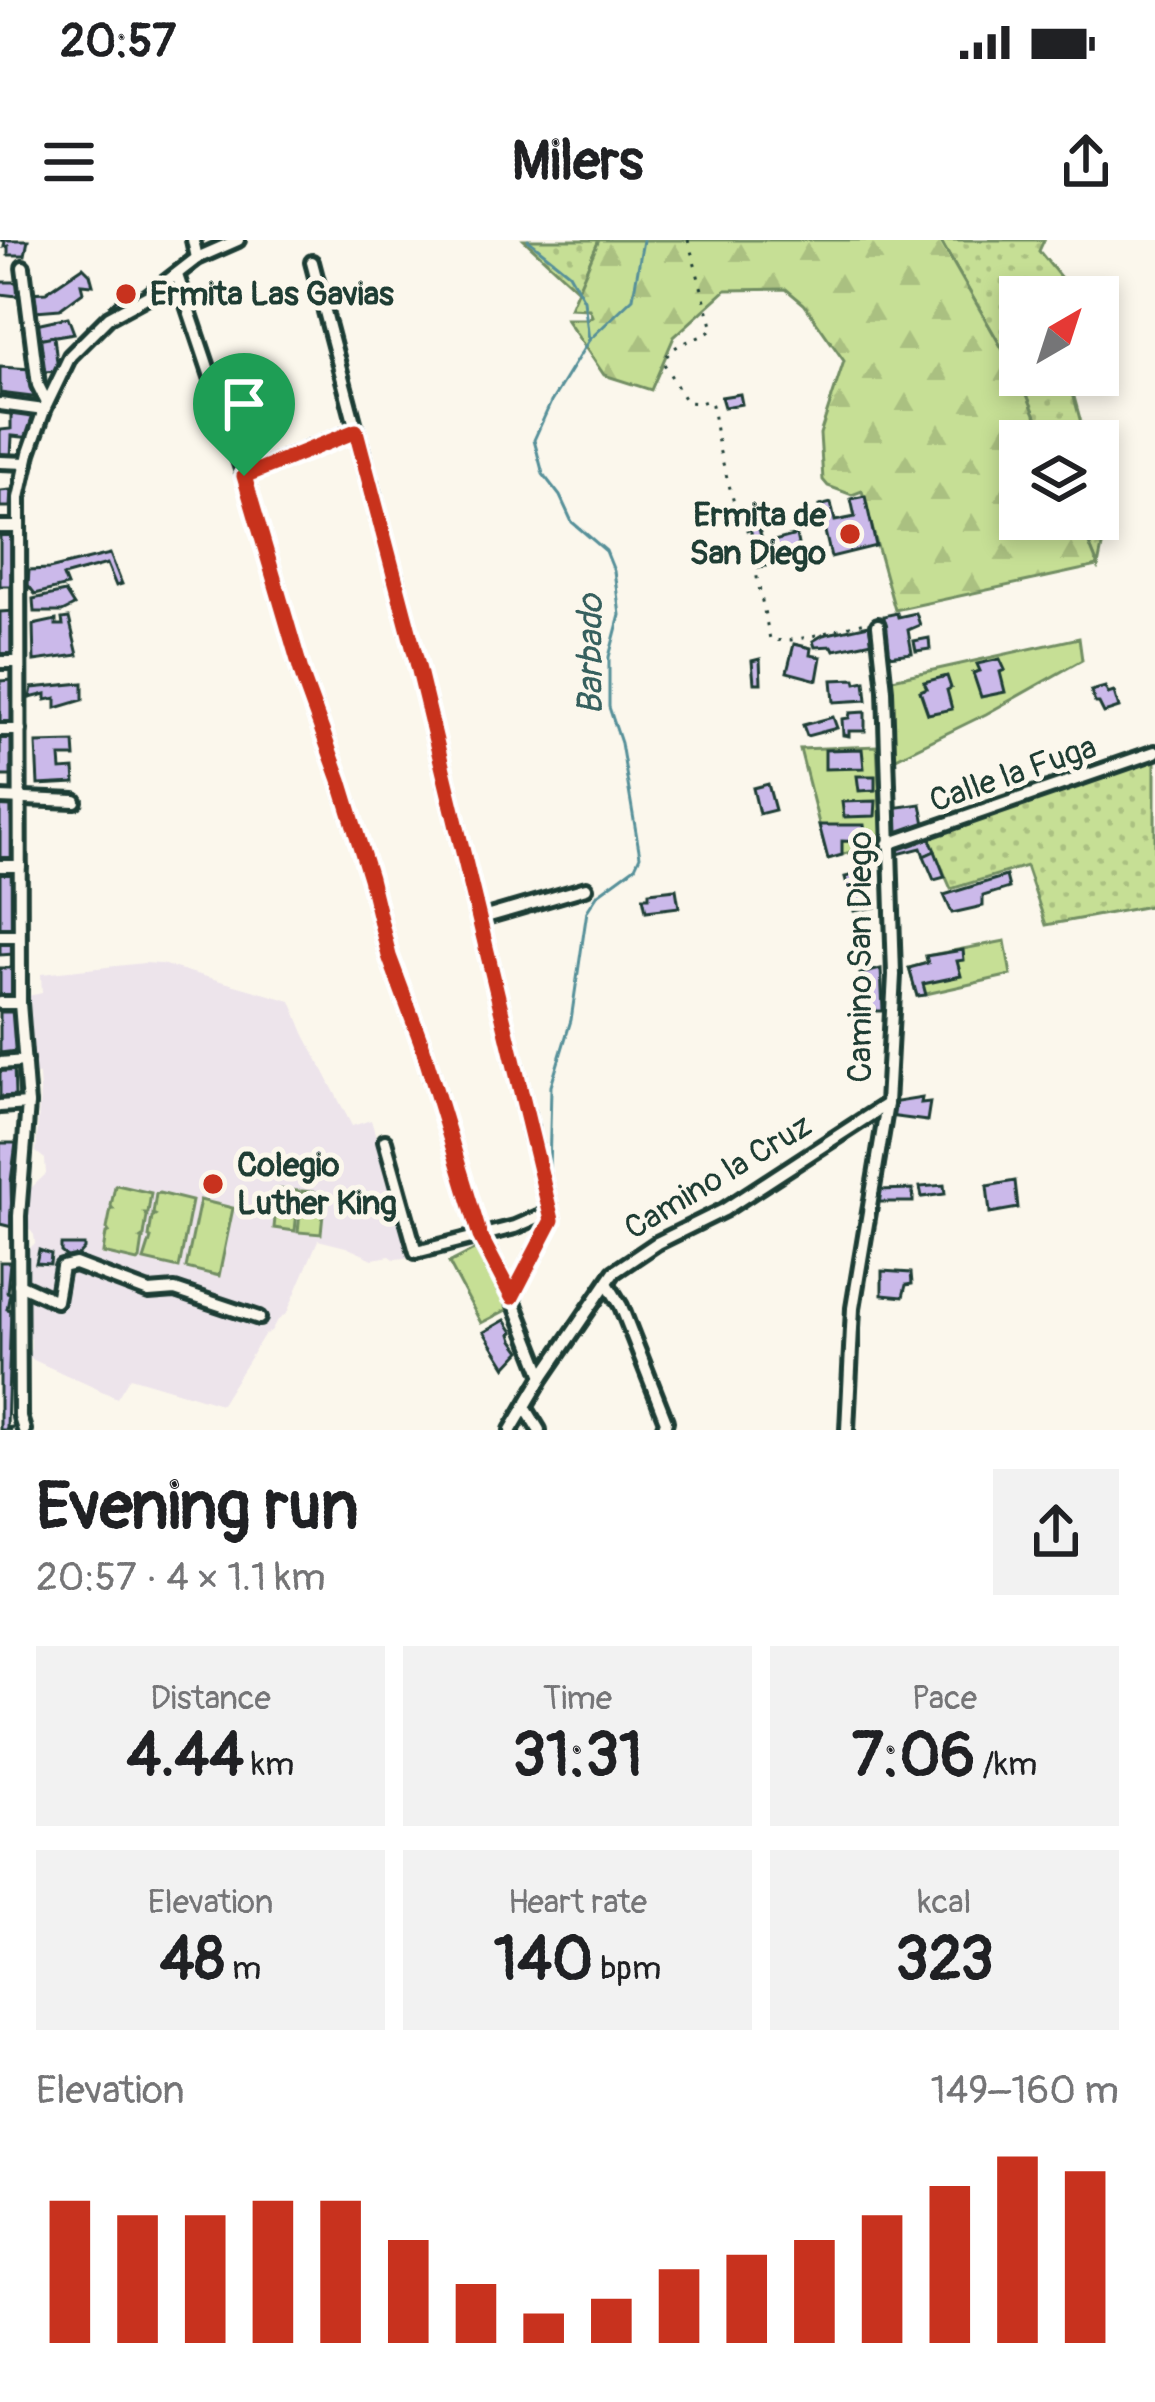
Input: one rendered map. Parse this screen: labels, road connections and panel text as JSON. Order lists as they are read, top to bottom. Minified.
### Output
{"streets":{"street":["Calle la Fuga","Camino San Diego","Camino la Cruz"]},"crossings":[["Calle la Fuga","Camino San Diego"],["Camino San Diego","Camino la Cruz"]],"water":["Barbado"],"places":["Ermita Las Gavias","Ermita de San Diego","Colegio Luther King"],"north":"top right","page":{"status":"20:57","header":"Milers","heading":["Evening run","20:57 · 4 × 1.1 km"],"stats":[["Distance","4.44 km"],["Time","31:31"],["Pace","7:06 /km"],["Elevation","48 m"],["Heart rate","140 bpm"],["kcal","323"]],"chart":["Elevation","149–160 m"]}}
